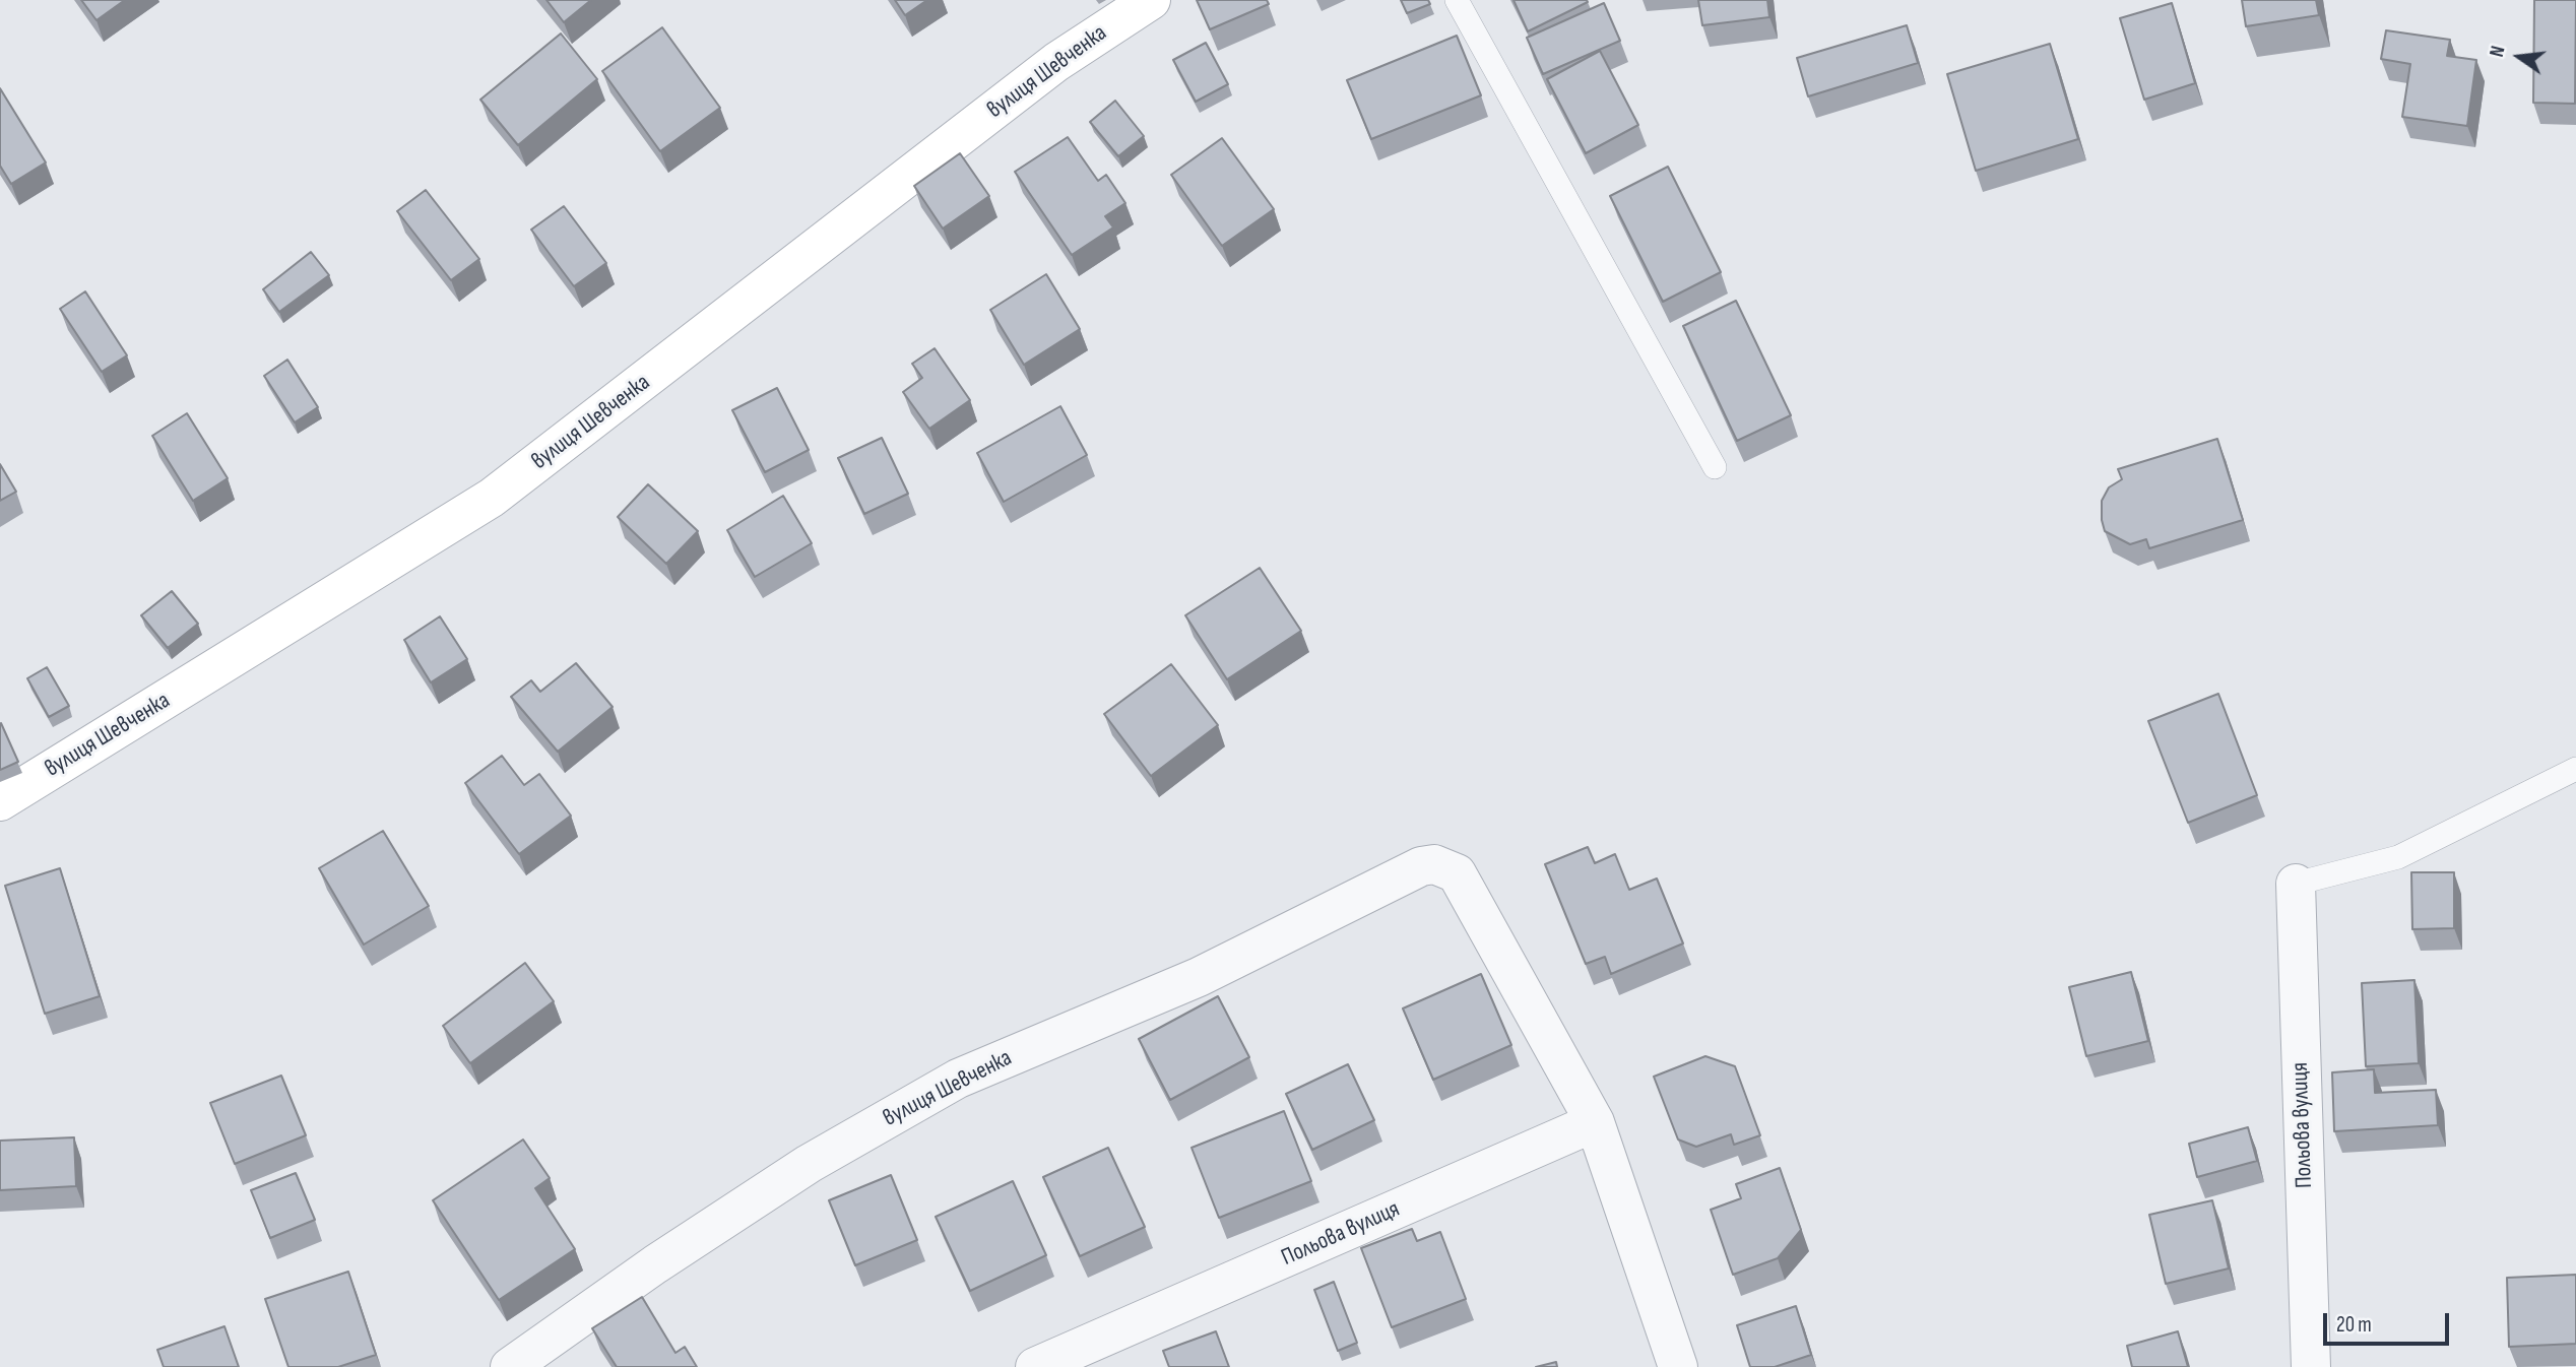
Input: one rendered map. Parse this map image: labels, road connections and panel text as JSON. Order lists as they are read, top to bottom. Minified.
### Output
{"streets":{"street":["вулиця Шевченка","Польова вулиця"]},"crossings":[["вулиця Шевченка","Польова вулиця"]],"scale_bar":"20 m","north":"left"}
